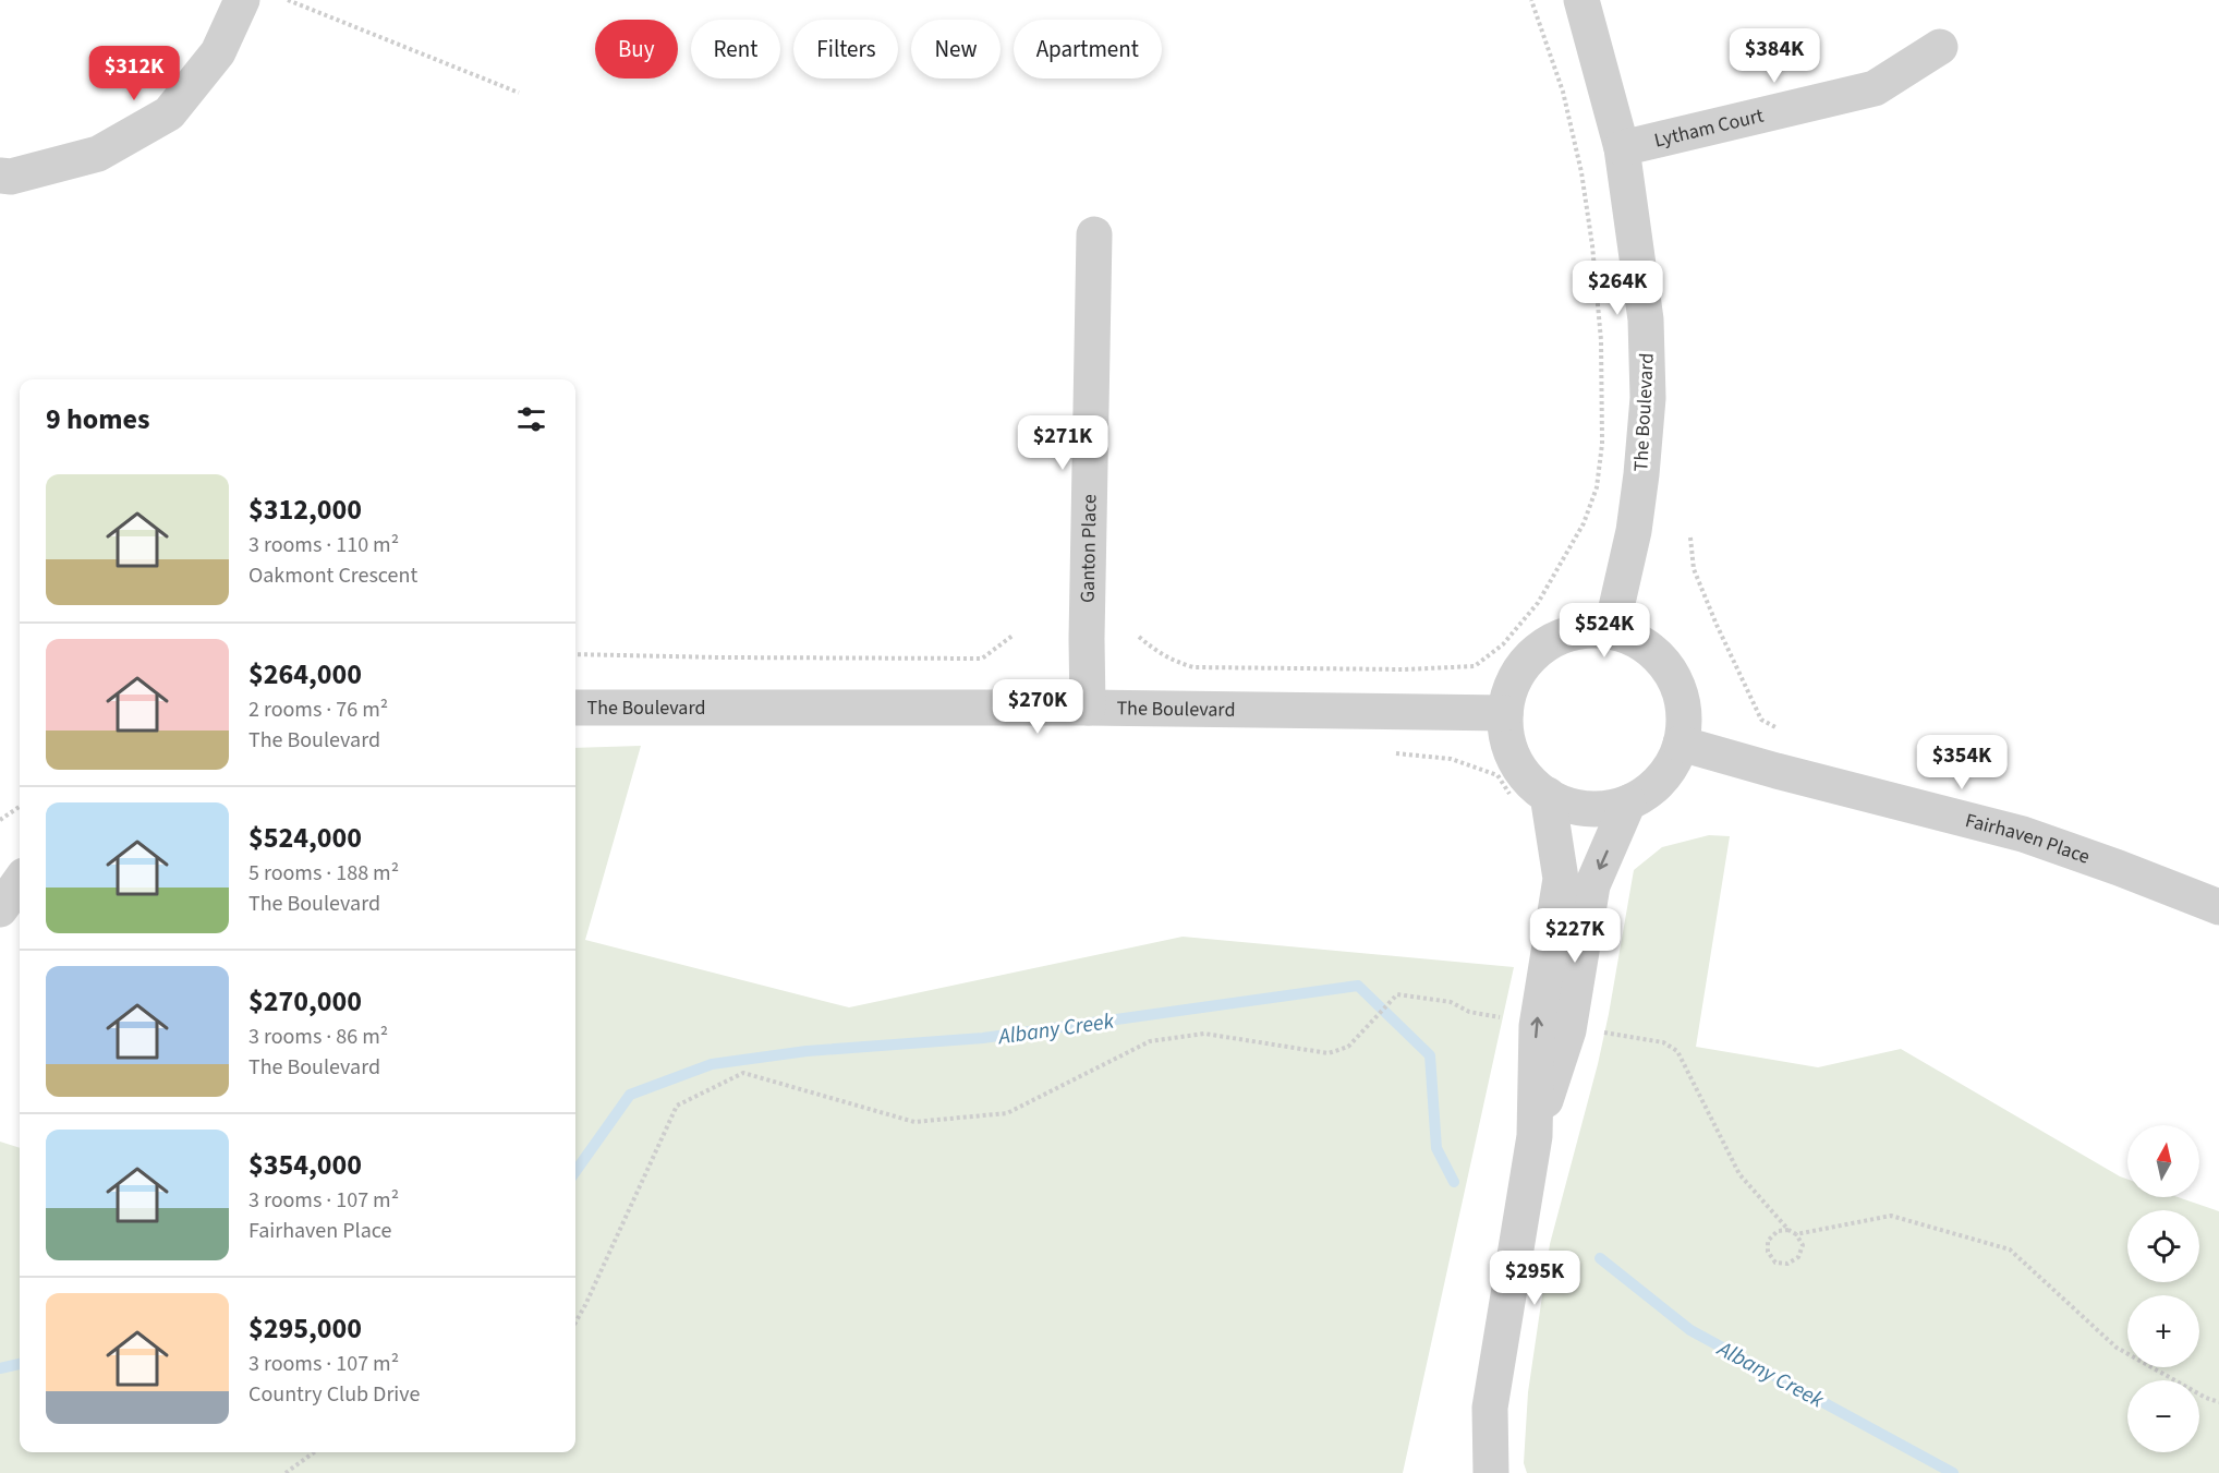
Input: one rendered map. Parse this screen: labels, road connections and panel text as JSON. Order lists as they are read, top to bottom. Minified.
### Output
{"streets":{"street":["Lytham Court","The Boulevard","Ganton Place","Fairhaven Place"]},"crossings":[["Lytham Court","The Boulevard"],["The Boulevard","Ganton Place"],["The Boulevard","Fairhaven Place"]],"water":["Albany Creek"],"north":"top","page":{"chip":["Buy","Rent","Filters","New","Apartment"],"price":["$384K","$312K","$264K","$271K","$524K","$270K","$354K","$227K","$295K"],"heading":"9 homes","list":[{"name":"$312,000","note":"3 rooms · 110 m² · Oakmont Crescent"},{"name":"$264,000","note":"2 rooms · 76 m² · The Boulevard"},{"name":"$524,000","note":"5 rooms · 188 m² · The Boulevard"},{"name":"$270,000","note":"3 rooms · 86 m² · The Boulevard"},{"name":"$354,000","note":"3 rooms · 107 m² · Fairhaven Place"},{"name":"$295,000","note":"3 rooms · 107 m² · Country Club Drive"}],"map_buttons":["+","−"]}}
